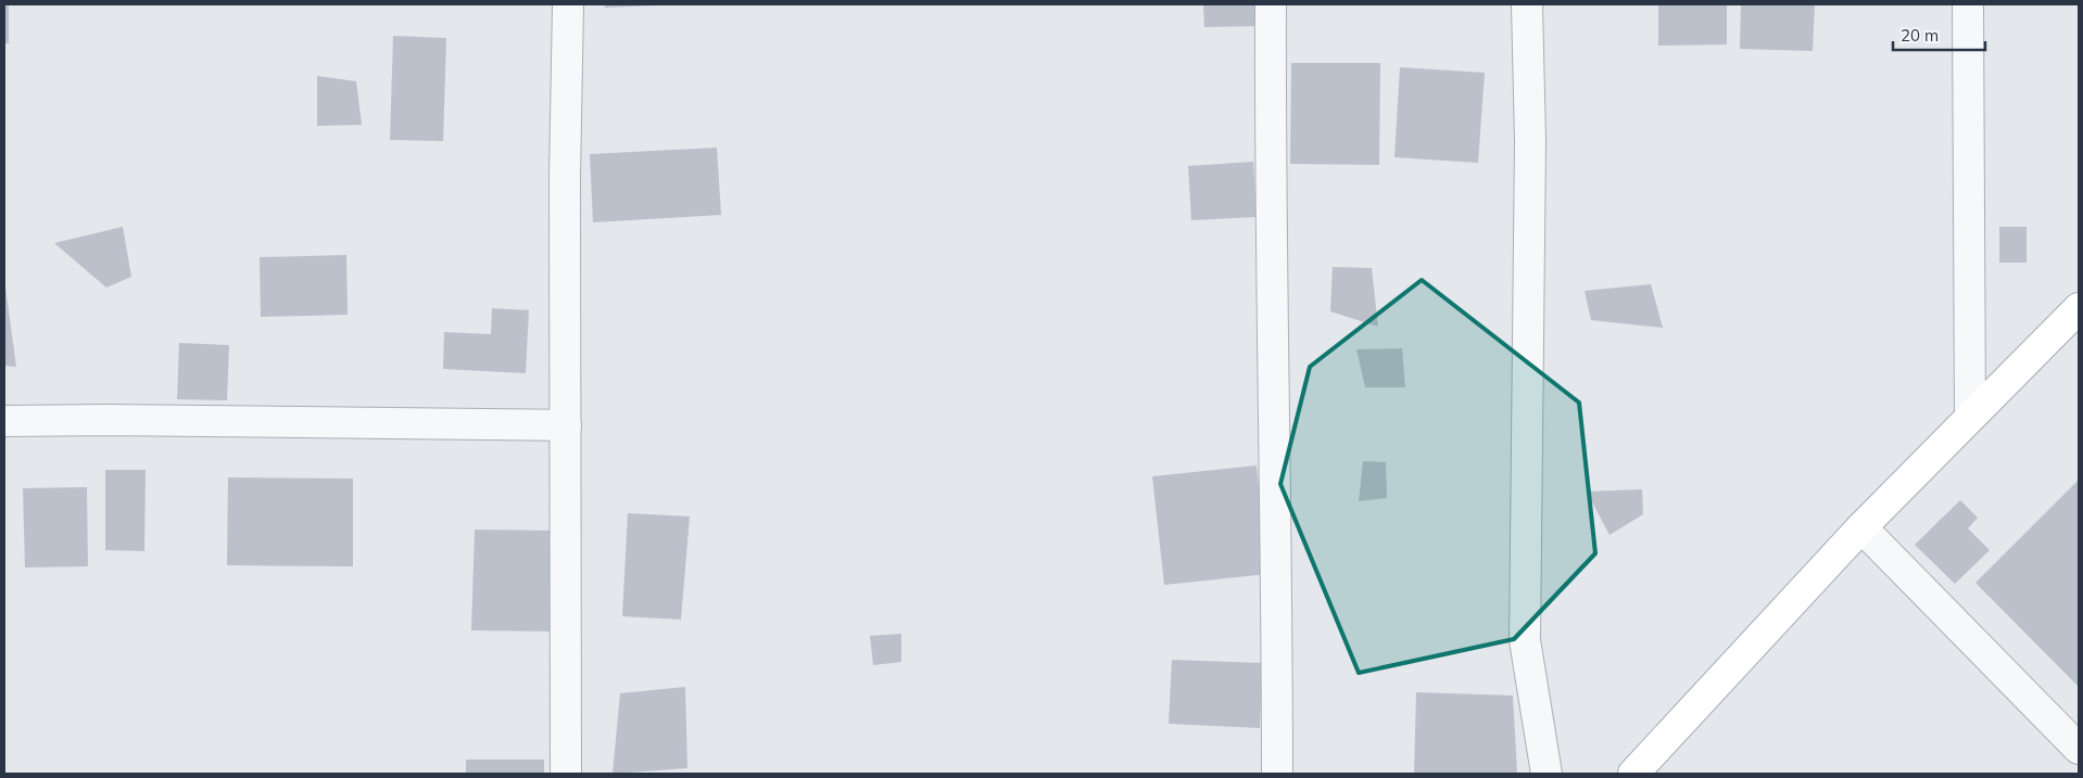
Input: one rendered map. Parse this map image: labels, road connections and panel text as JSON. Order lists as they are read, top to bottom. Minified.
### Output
{"scale_bar":"20 m"}
